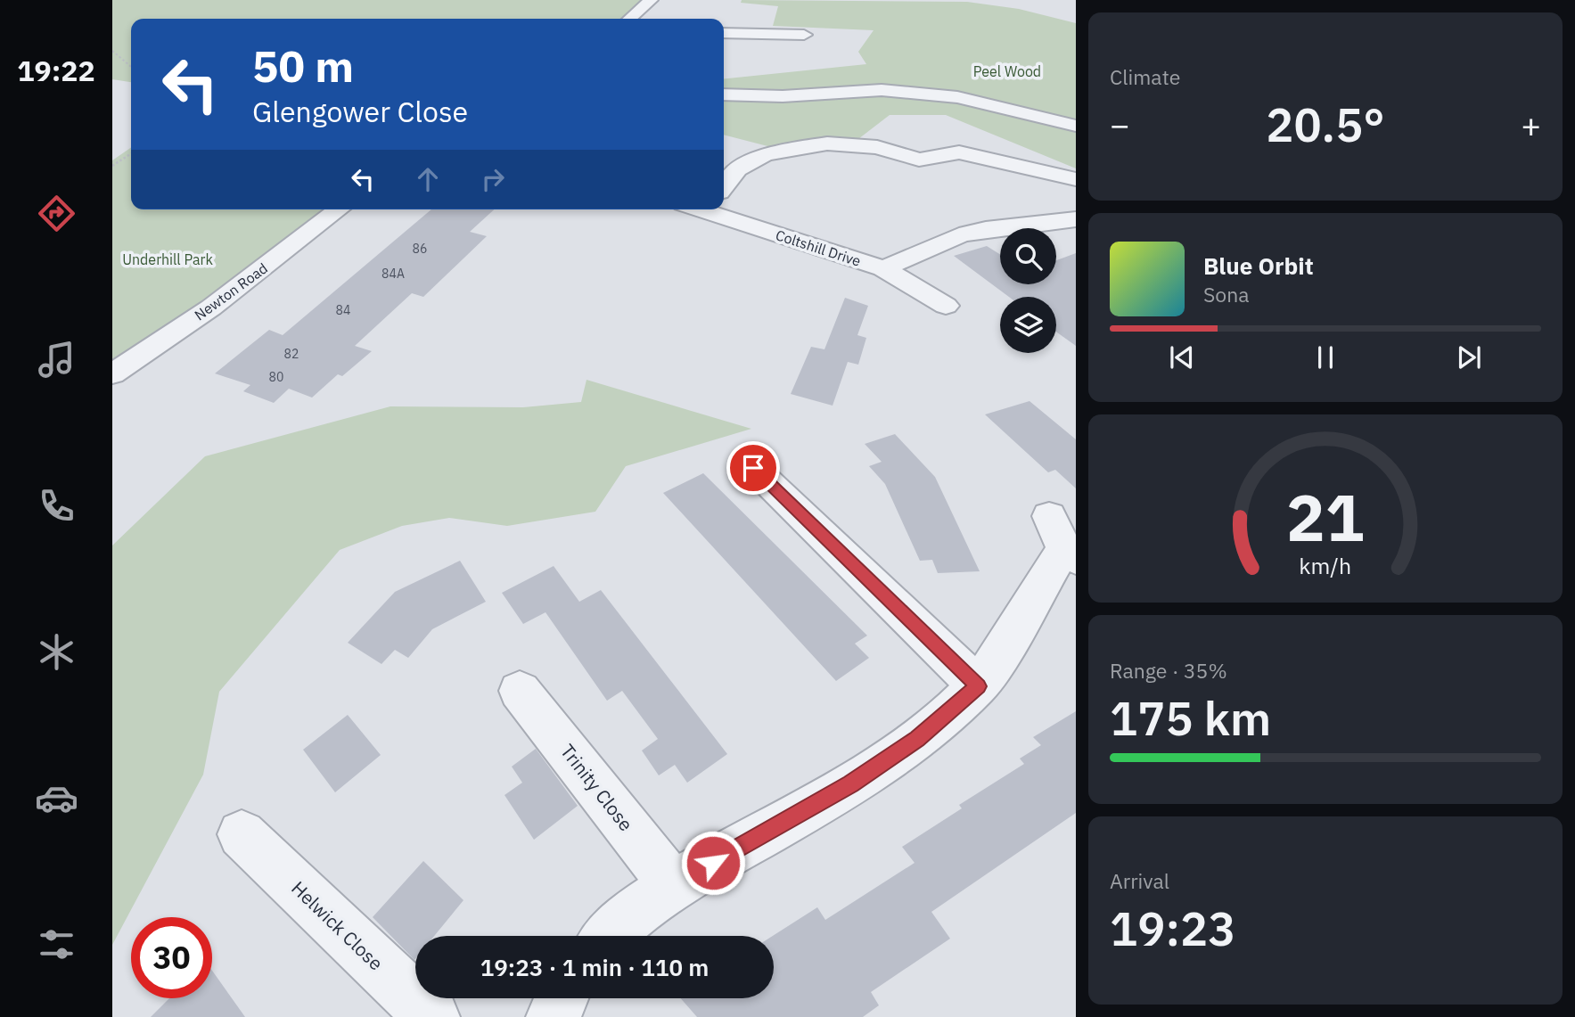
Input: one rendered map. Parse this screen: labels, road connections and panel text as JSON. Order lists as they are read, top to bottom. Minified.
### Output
{"streets":{"street":["Coltshill Drive","Newton Road","Trinity Close","Helwick Close"]},"parks":["Peel Wood","Underhill Park"],"house_numbers":["86","84A","84","82","80"],"page":{"tabs":"19:22","tile":["Climate",["Range · 35%","175 km"],["Arrival","19:23"]],"turn":["50 m","Glengower Close"],"heat":["−","20.5°","+"],"song":["Blue Orbit","Sona"],"limit":"30","trip":"19:23 · 1 min · 110 m","gauge":["21","km/h"]}}
